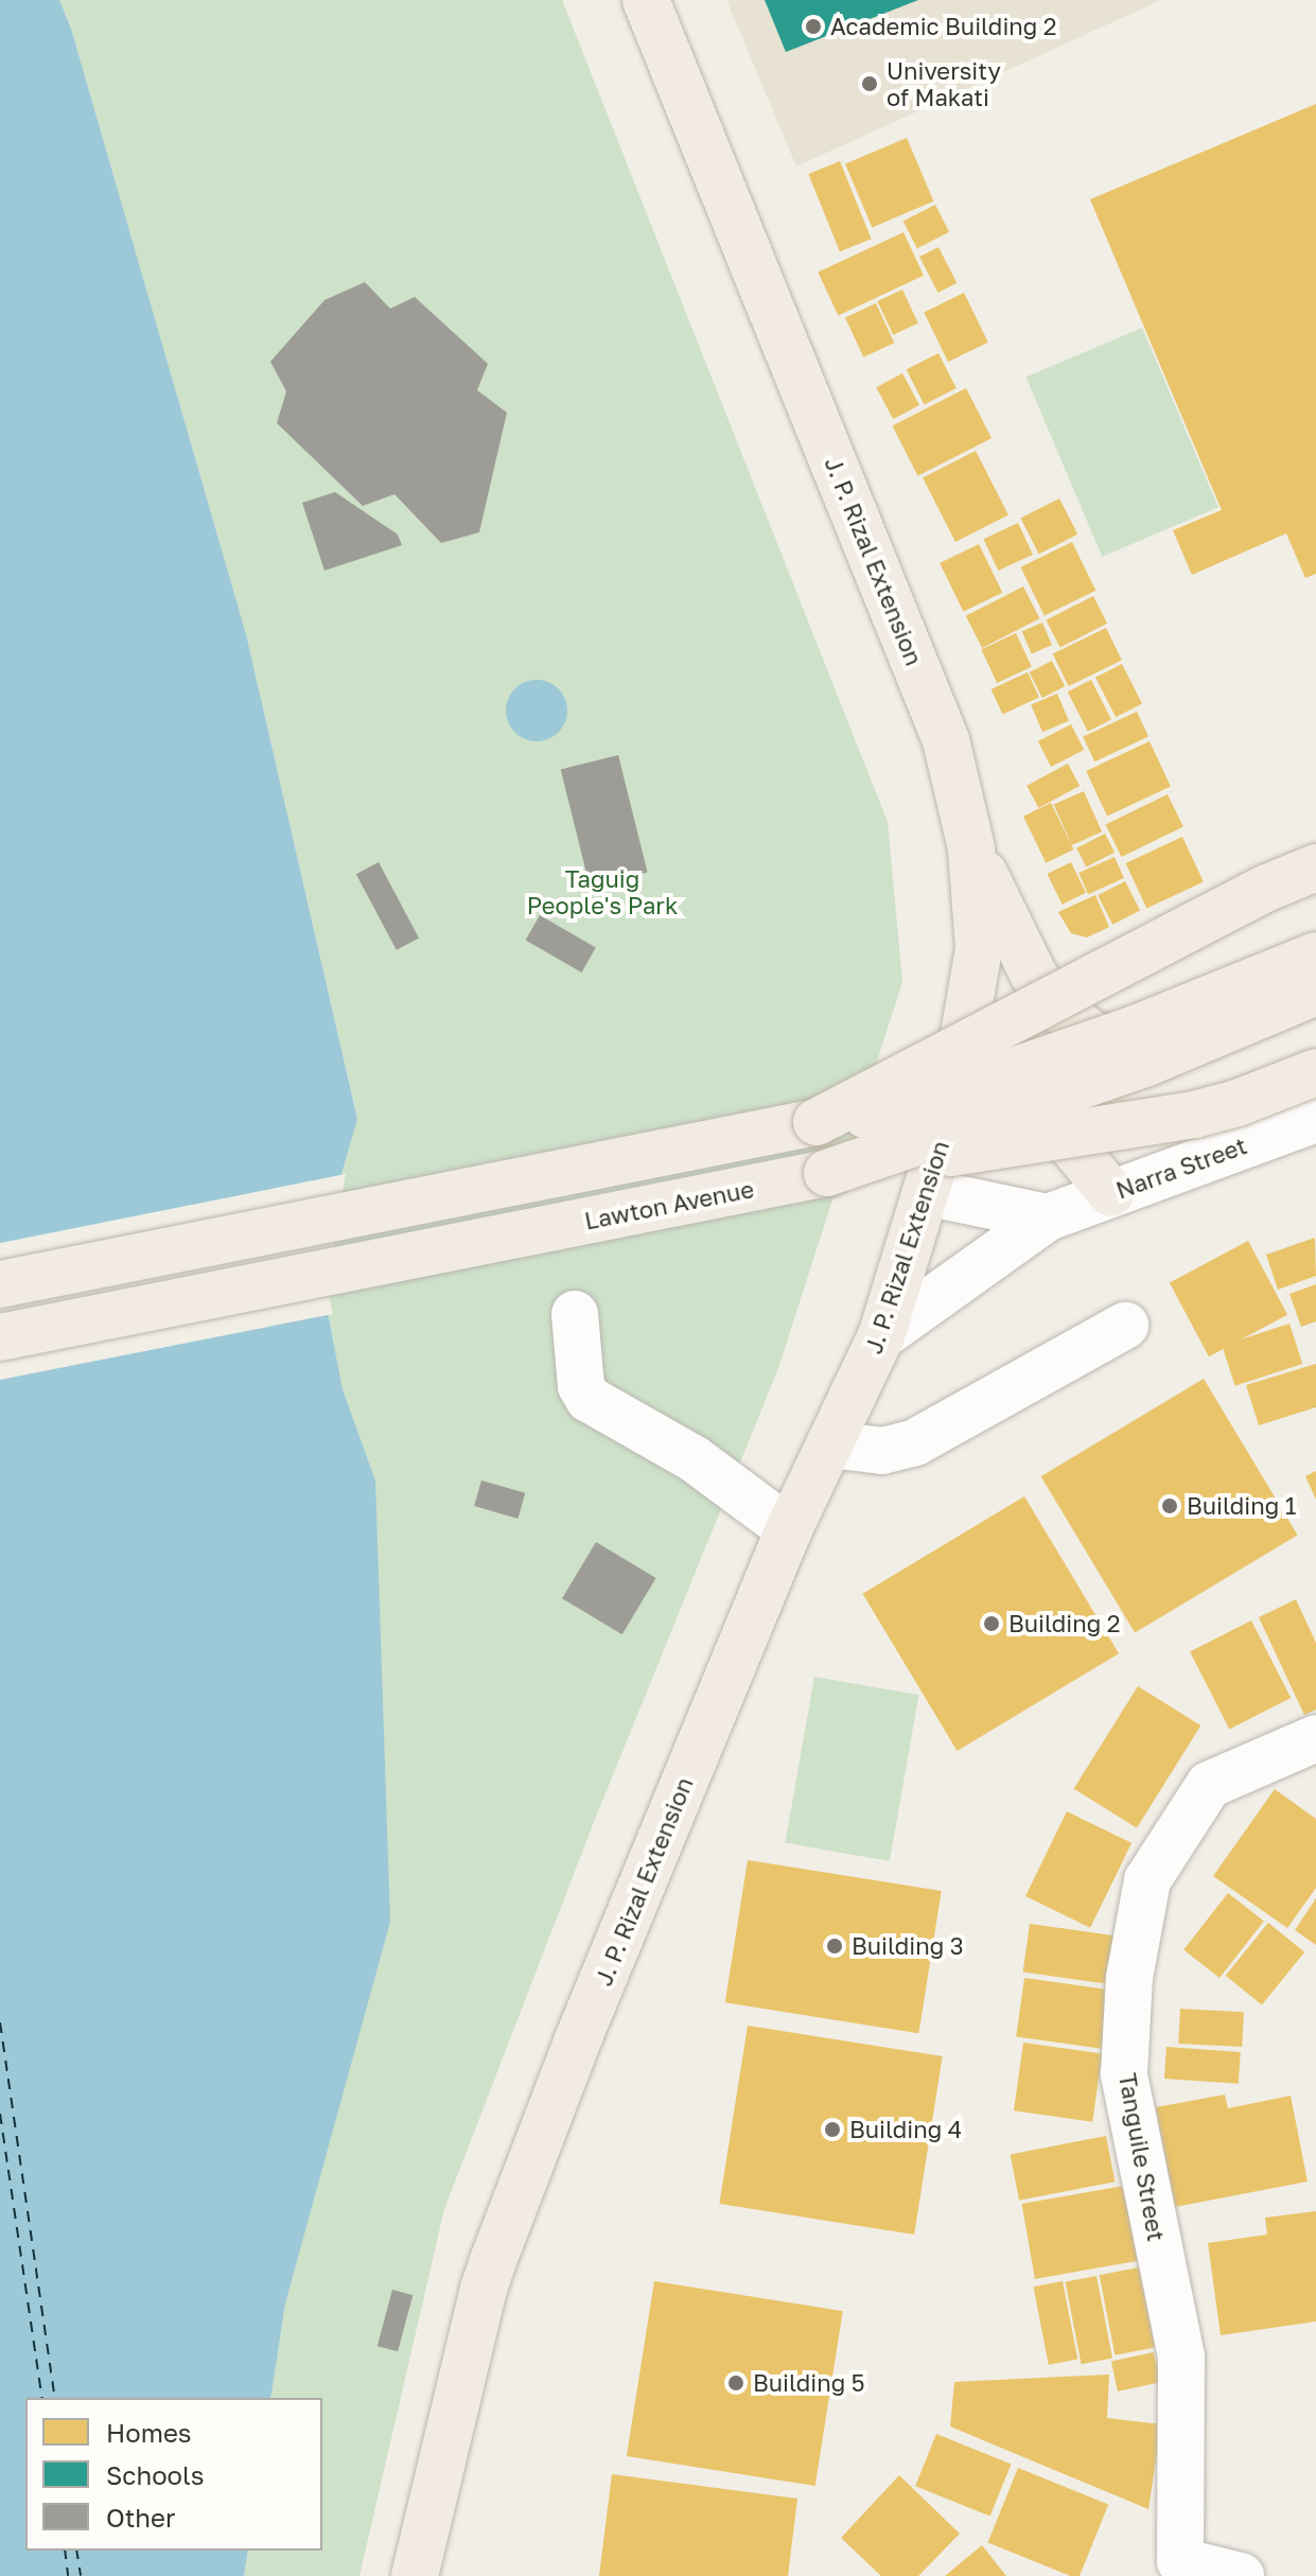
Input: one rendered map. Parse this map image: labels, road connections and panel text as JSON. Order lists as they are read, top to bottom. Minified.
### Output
{"streets":{"main road":["J. P. Rizal Extension","Lawton Avenue"],"street":["Narra Street","Tanguile Street"]},"crossings":[["J. P. Rizal Extension","Narra Street"]],"parks":["Taguig People's Park"],"places":["Academic Building 2","University of Makati","Building 1","Building 2","Building 3","Building 4","Building 5"],"legend":["Homes","Schools","Other"]}
